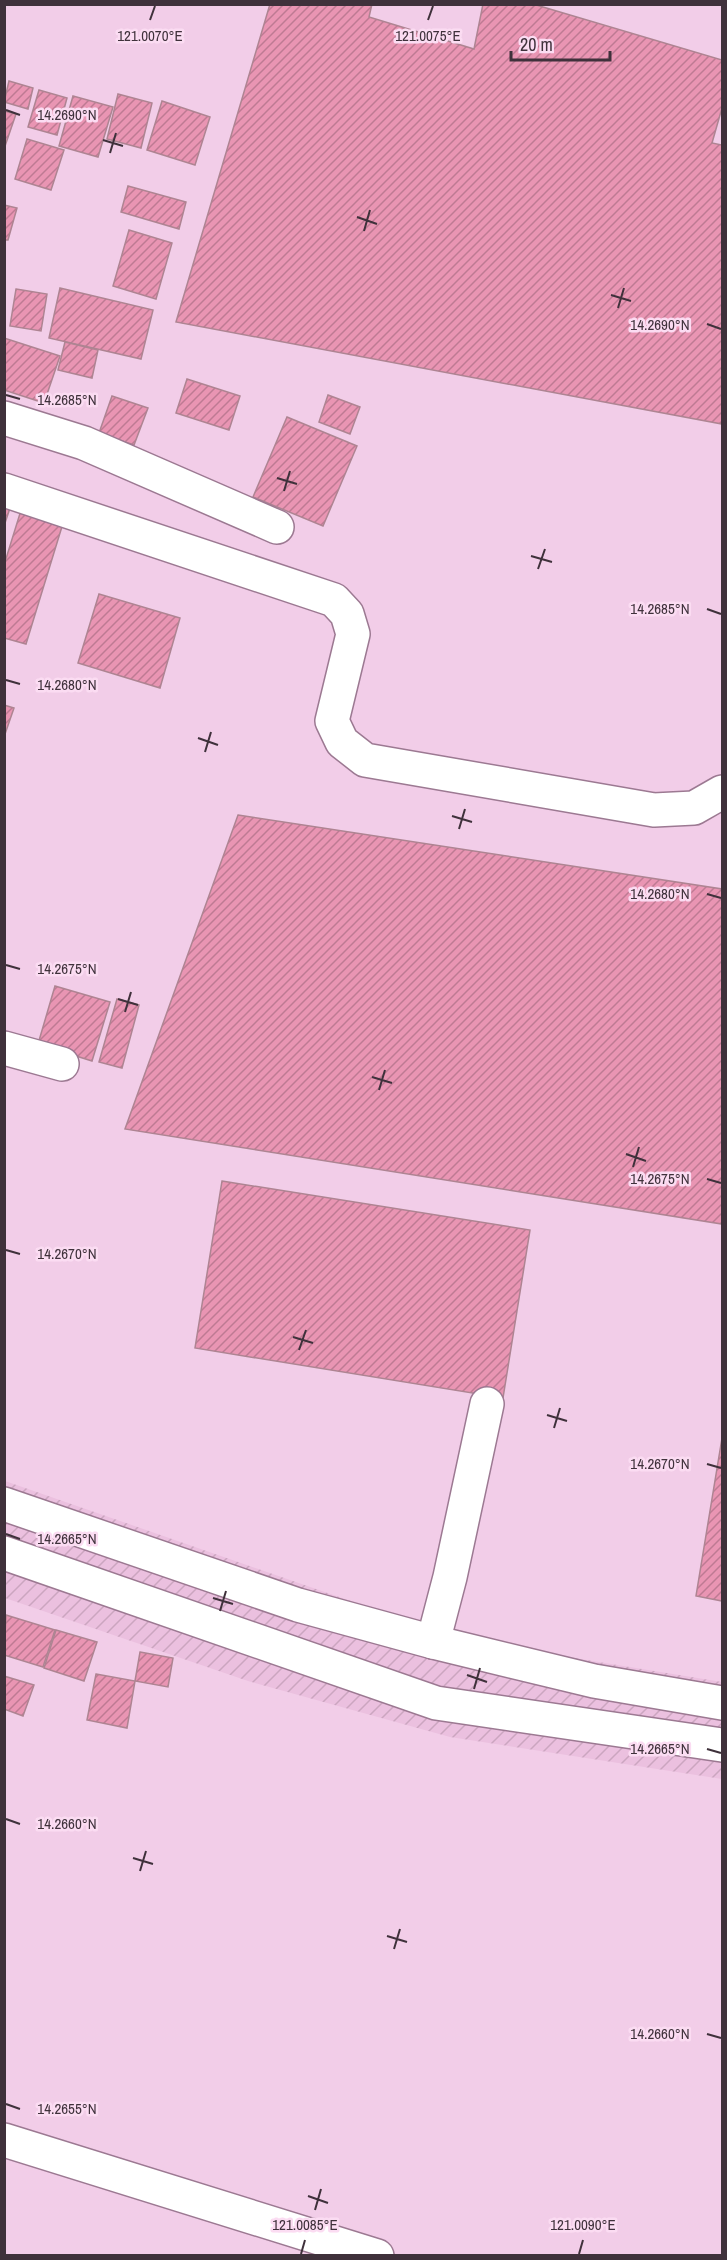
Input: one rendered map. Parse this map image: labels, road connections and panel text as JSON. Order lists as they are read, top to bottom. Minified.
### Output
{"scale_bar":"20 m","coordinates":["121.0070°E","121.0075°E","14.2690°N","14.2685°N","14.2680°N","14.2675°N","14.2670°N","14.2665°N","14.2660°N","14.2655°N","121.0085°E","121.0090°E"]}
